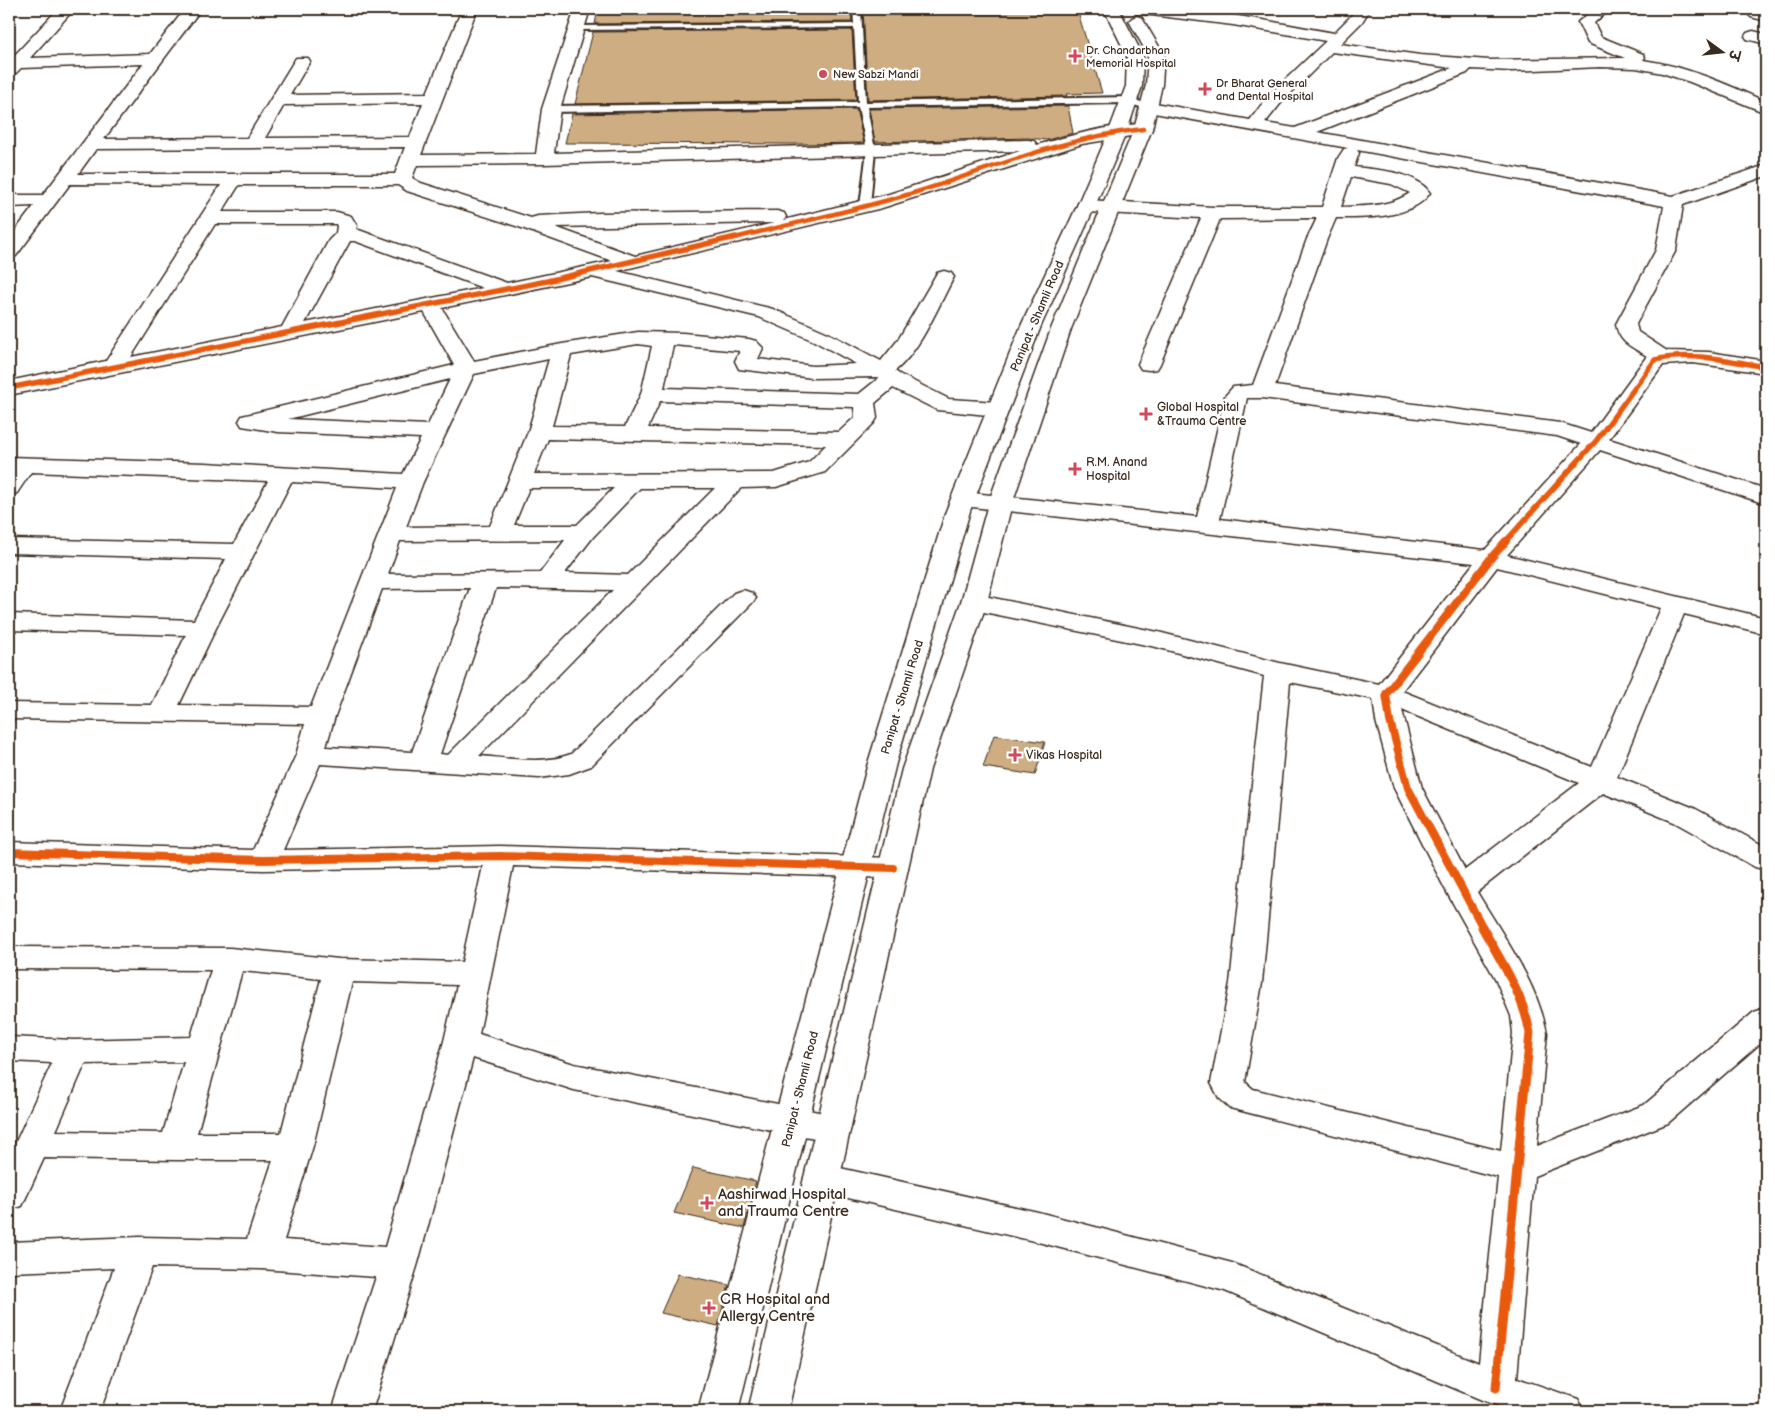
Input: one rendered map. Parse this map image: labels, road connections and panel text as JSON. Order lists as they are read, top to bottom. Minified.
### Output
{"streets":{"main road":["Panipat - Shamli Road"]},"places":{"health":["Dr. Chandarbhan Memorial Hospital","Dr Bharat General and Dental Hospital","Global Hospital &Trauma Centre","R.M. Anand Hospital","Vikas Hospital","Aashirwad Hospital and Trauma Centre","CR Hospital and Allergy Centre"],"other":["New Sabzi Mandi"]},"north":"right"}
